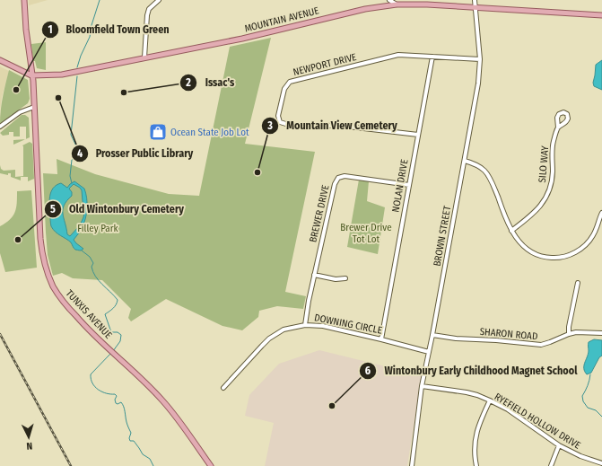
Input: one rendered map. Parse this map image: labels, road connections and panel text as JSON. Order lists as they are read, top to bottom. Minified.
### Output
{"streets":{"main road":["MOUNTAIN AVENUE","TUNXIS AVENUE"],"street":["NEWPORT DRIVE","SILO WAY","NOLAN DRIVE","BREWER DRIVE","BROWN STREET","DOWNING CIRCLE","SHARON ROAD","RYEFIELD HOLLOW DRIVE"]},"crossings":[["MOUNTAIN AVENUE","BROWN STREET"],["MOUNTAIN AVENUE","TUNXIS AVENUE"],["NEWPORT DRIVE","NOLAN DRIVE"],["NEWPORT DRIVE","BROWN STREET"],["NOLAN DRIVE","BREWER DRIVE"],["NOLAN DRIVE","DOWNING CIRCLE"],["BREWER DRIVE","DOWNING CIRCLE"],["BROWN STREET","DOWNING CIRCLE"],["BROWN STREET","SHARON ROAD"],["BROWN STREET","RYEFIELD HOLLOW DRIVE"]],"parks":["Brewer Drive Tot Lot","Filley Park"],"places":{"other":["Bloomfield Town Green","Issac's","Prosser Public Library","Mountain View Cemetery","Old Wintonbury Cemetery","Wintonbury Early Childhood Magnet School"],"shop":["Ocean State Job Lot"]},"north":"bottom"}
